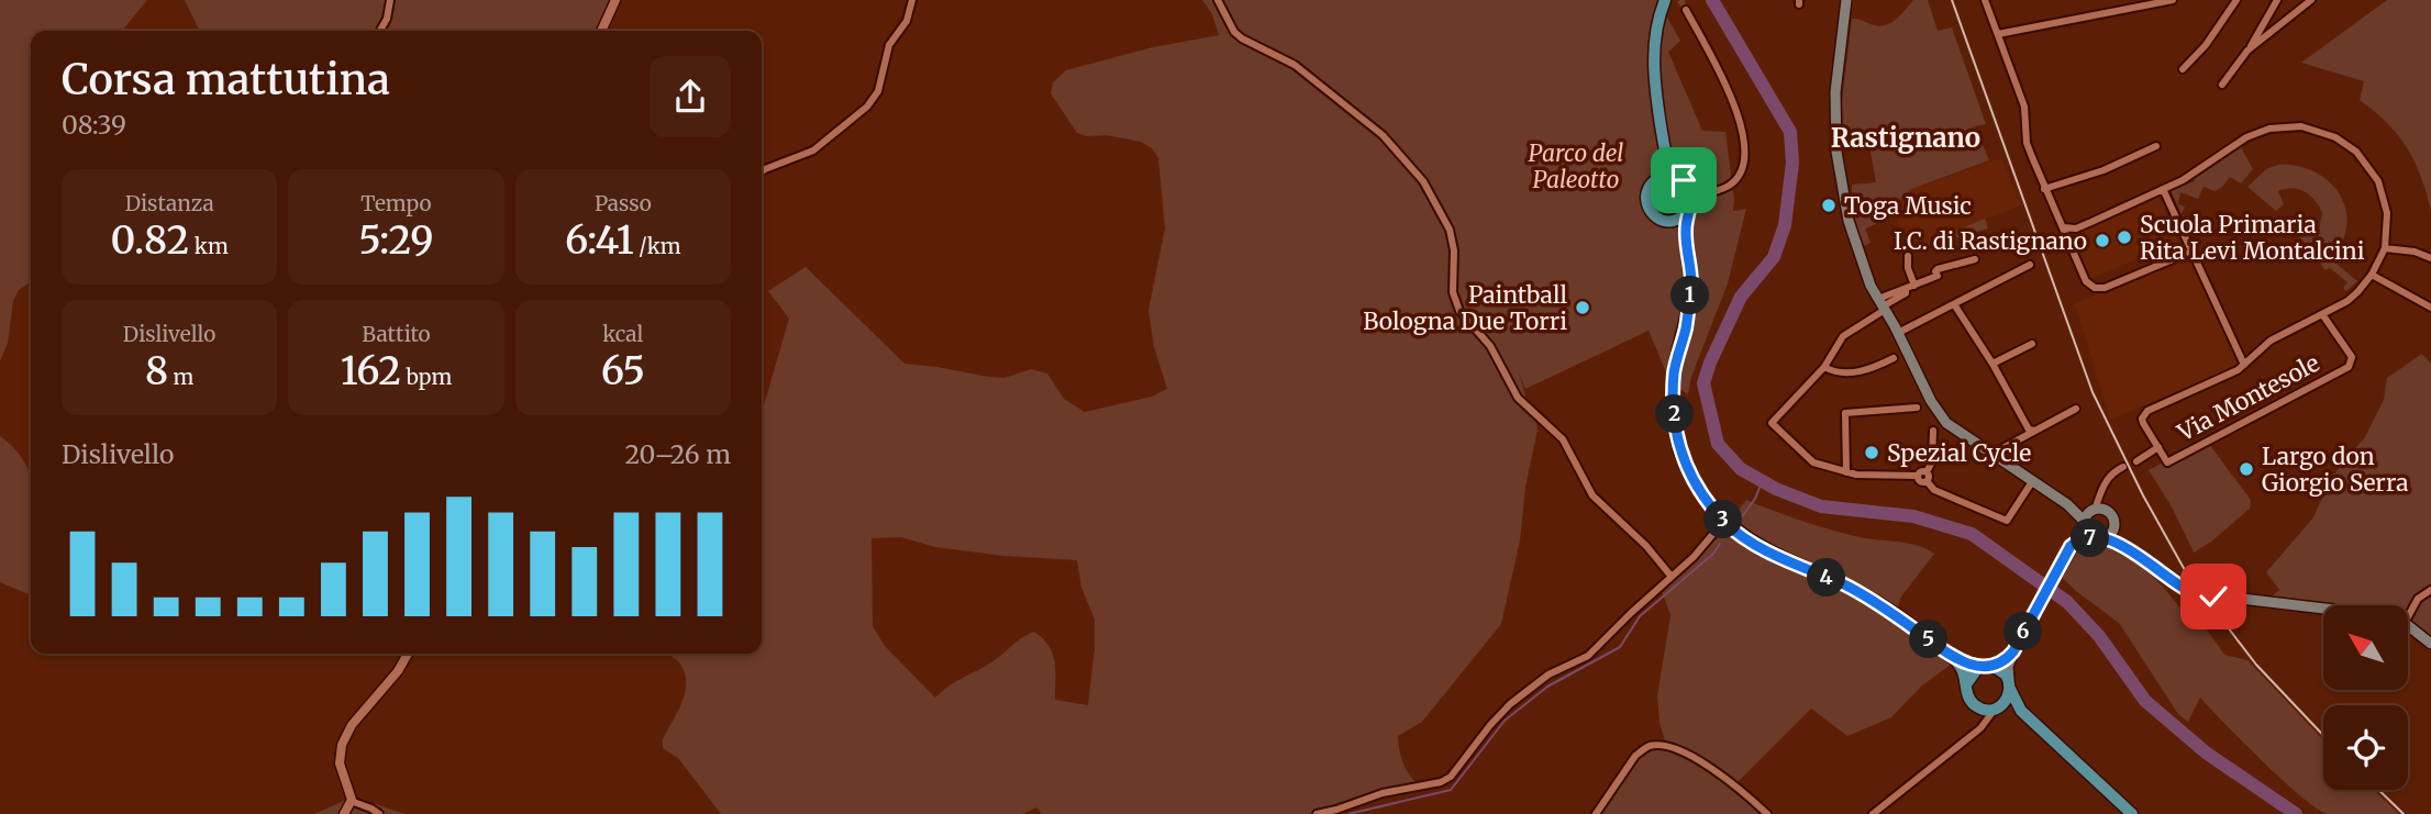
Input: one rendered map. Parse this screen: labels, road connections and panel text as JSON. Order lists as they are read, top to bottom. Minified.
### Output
{"streets":{"street":["Via Montesole"]},"districts":["Rastignano"],"parks":["Parco del Paleotto"],"places":["Toga Music","Scuola Primaria Rita Levi Montalcini","I.C. di Rastignano","Paintball Bologna Due Torri","Spezial Cycle","Largo don Giorgio Serra"],"north":"top left","page":{"heading":["Corsa mattutina","08:39"],"stats":[["Distanza","0.82 km"],["Tempo","5:29"],["Passo","6:41 /km"],["Dislivello","8 m"],["Battito","162 bpm"],["kcal","65"]],"pins":["1","2","3","7","4","6","5"],"chart":["Dislivello","20–26 m"]}}
